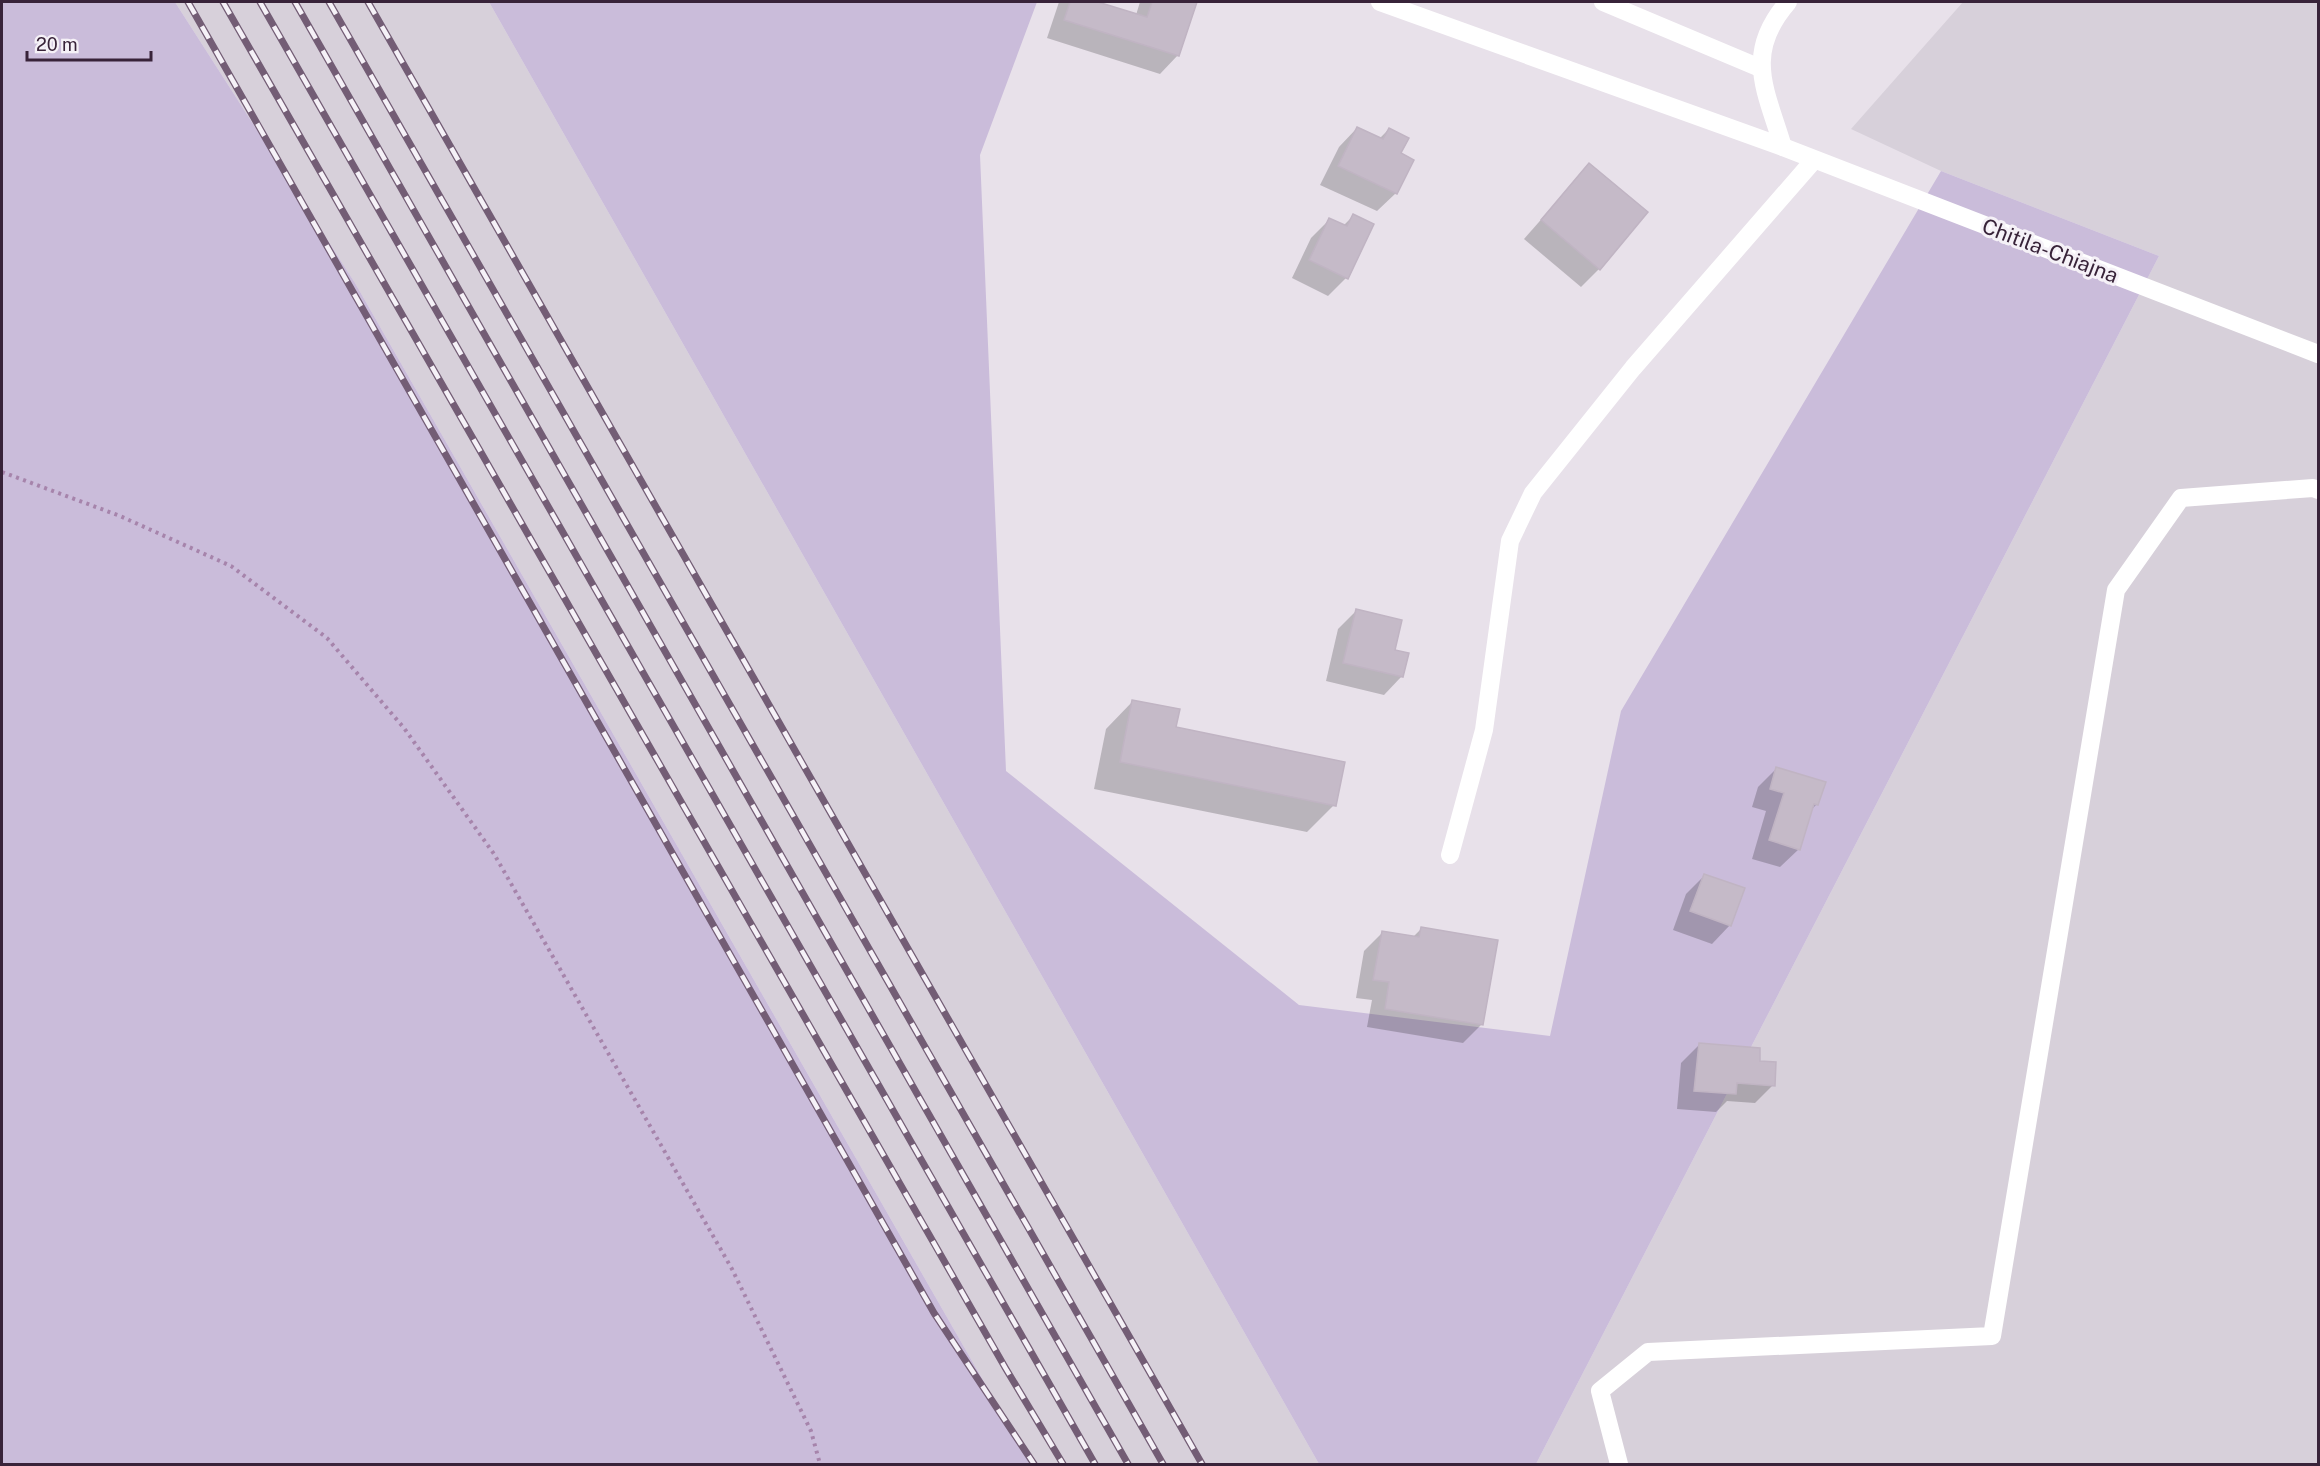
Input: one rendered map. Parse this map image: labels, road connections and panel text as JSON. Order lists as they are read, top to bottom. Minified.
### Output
{"streets":{"street":["Chitila-Chiajna"]},"scale_bar":"20 m"}
